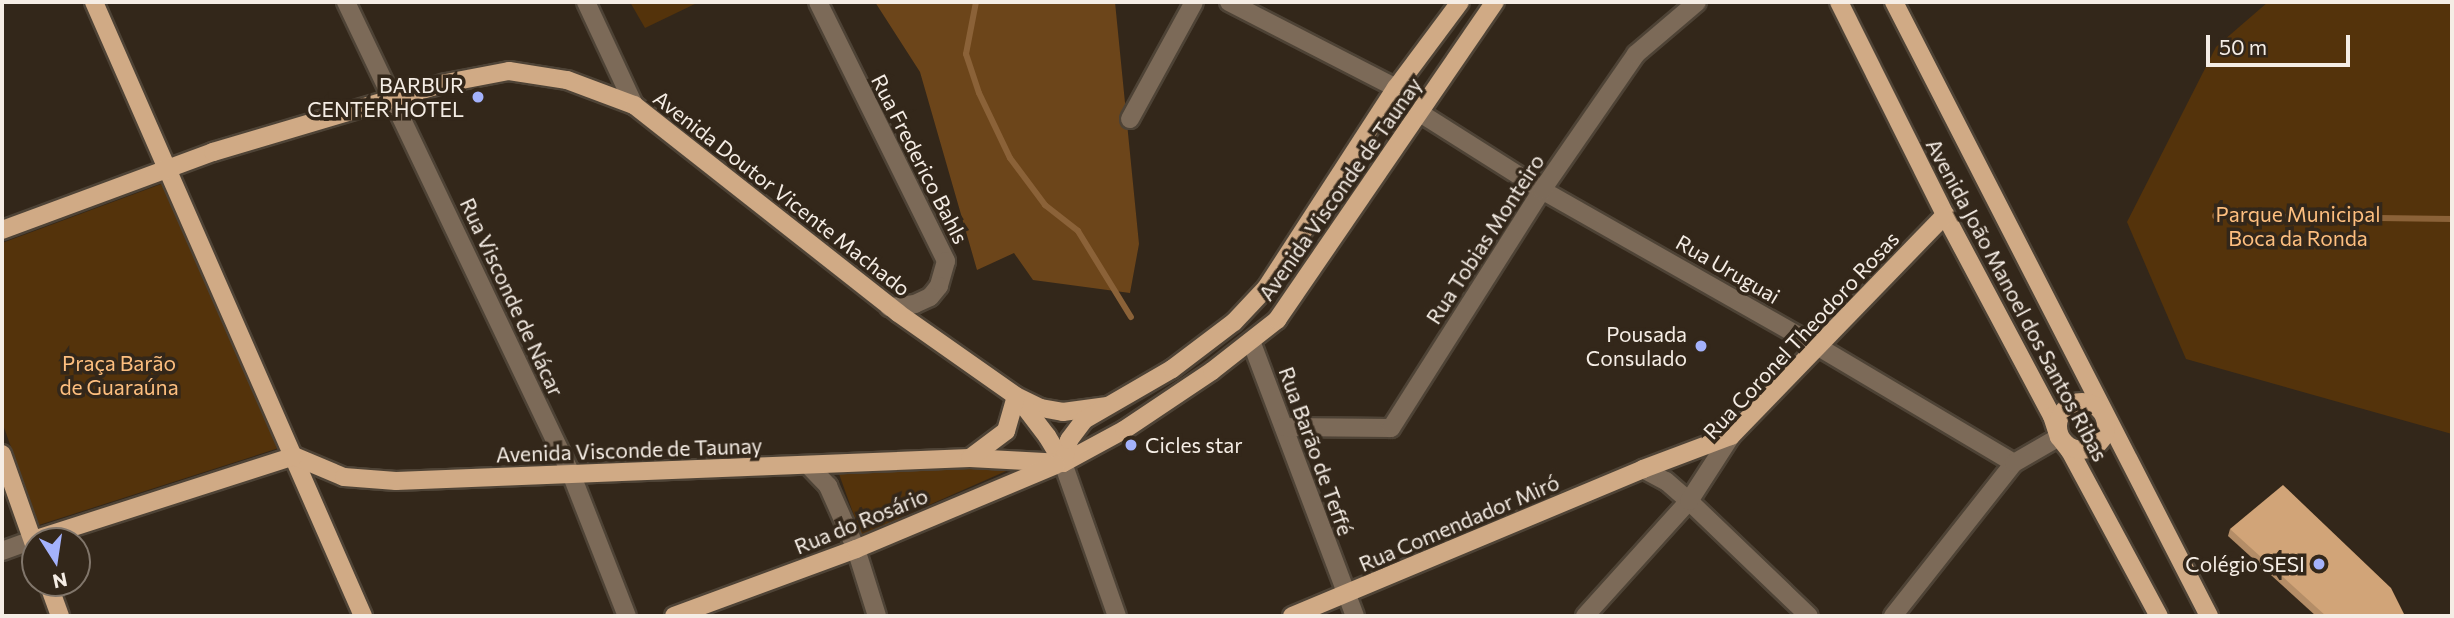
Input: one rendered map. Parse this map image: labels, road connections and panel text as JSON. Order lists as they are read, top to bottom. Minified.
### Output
{"streets":{"main road":["Avenida Visconde de Taunay","Avenida Doutor Vicente Machado","Avenida João Manoel dos Santos Ribas","Rua Coronel Theodoro Rosas","Rua do Rosário","Rua Comendador Miró"],"street":["Rua Frederico Bahls","Rua Tobias Monteiro","Rua Uruguai","Rua Visconde de Nácar","Rua Barão de Teffé"]},"crossings":[["Rua Frederico Bahls","Avenida Doutor Vicente Machado"],["Avenida Visconde de Taunay","Avenida Doutor Vicente Machado"],["Avenida Visconde de Taunay","Rua Uruguai"],["Avenida Visconde de Taunay","Rua Visconde de Nácar"],["Avenida Visconde de Taunay","Rua Barão de Teffé"],["Avenida Visconde de Taunay","Rua do Rosário"],["Avenida Doutor Vicente Machado","Rua Visconde de Nácar"],["Rua Tobias Monteiro","Rua Uruguai"],["Rua Tobias Monteiro","Rua Barão de Teffé"],["Rua Uruguai","Rua Coronel Theodoro Rosas"],["Avenida João Manoel dos Santos Ribas","Rua Coronel Theodoro Rosas"],["Rua Coronel Theodoro Rosas","Rua Comendador Miró"],["Rua Barão de Teffé","Rua Comendador Miró"]],"parks":["Parque Municipal Boca da Ronda","Praça Barão de Guaraúna"],"places":["BARBUR CENTER HOTEL","Pousada Consulado","Cicles star","Colégio SESI"],"scale_bar":"50 m","north":"bottom"}
